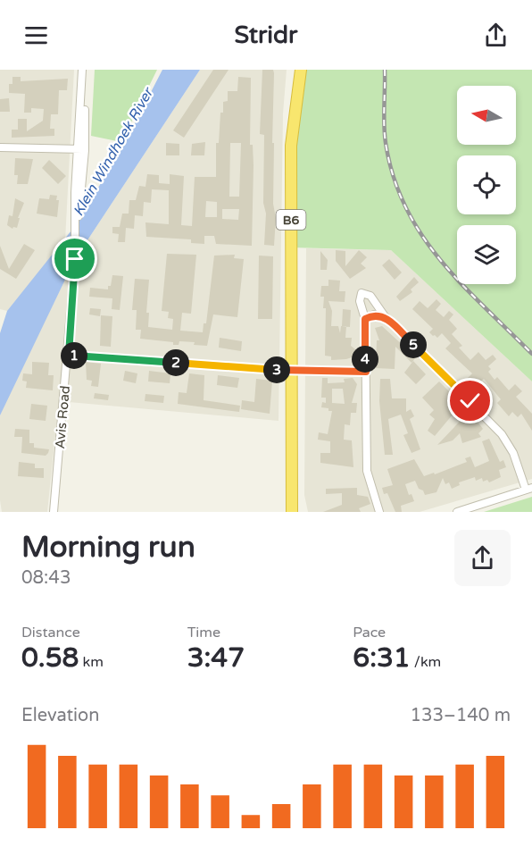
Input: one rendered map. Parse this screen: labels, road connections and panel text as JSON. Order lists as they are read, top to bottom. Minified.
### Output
{"streets":{"highway":["B6"],"street":["Avis Road"]},"water":["Klein Windhoek River"],"north":"left","page":{"header":"Stridr","pins":["5","1","4","2","3"],"heading":["Morning run","08:43"],"stats":[["Distance","0.58 km"],["Time","3:47"],["Pace","6:31 /km"]],"chart":["Elevation","133–140 m"]}}
